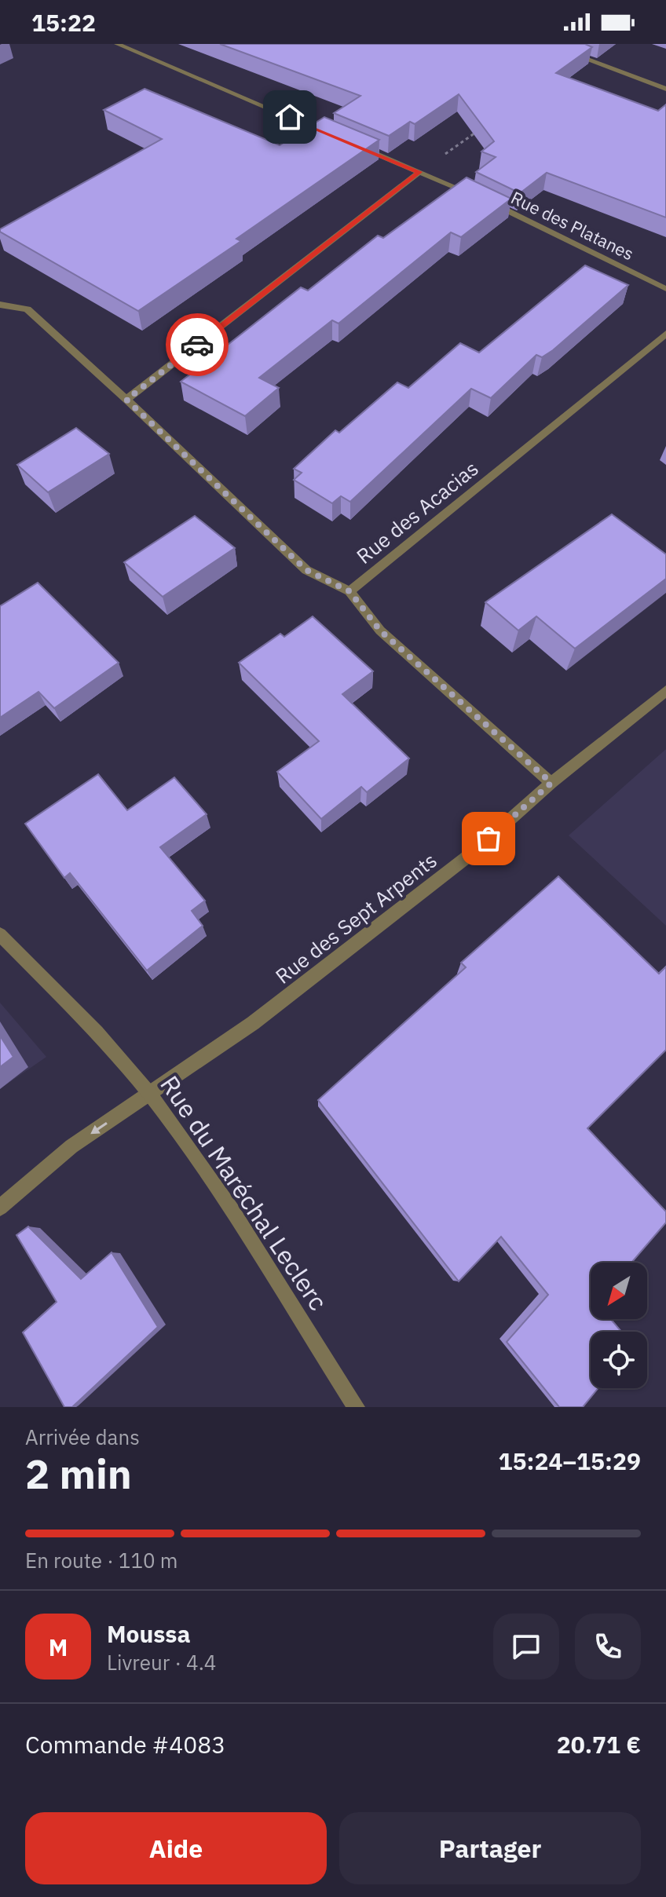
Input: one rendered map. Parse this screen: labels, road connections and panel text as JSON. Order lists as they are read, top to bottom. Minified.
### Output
{"streets":{"street":["Rue des Platanes","Rue des Acacias","Rue des Sept Arpents","Rue du Maréchal Leclerc"]},"crossings":[["Rue des Acacias","Rue des Sept Arpents"],["Rue des Sept Arpents","Rue du Maréchal Leclerc"]],"north":"bottom left","page":{"status":"15:22","heading":["2 min","Arrivée dans","15:24–15:29"],"panel":["Moussa","Livreur · 4.4","Commande #4083","20.71 €"],"bar":"En route · 110 m","round":"M","buttons":["Aide","Partager"]}}
